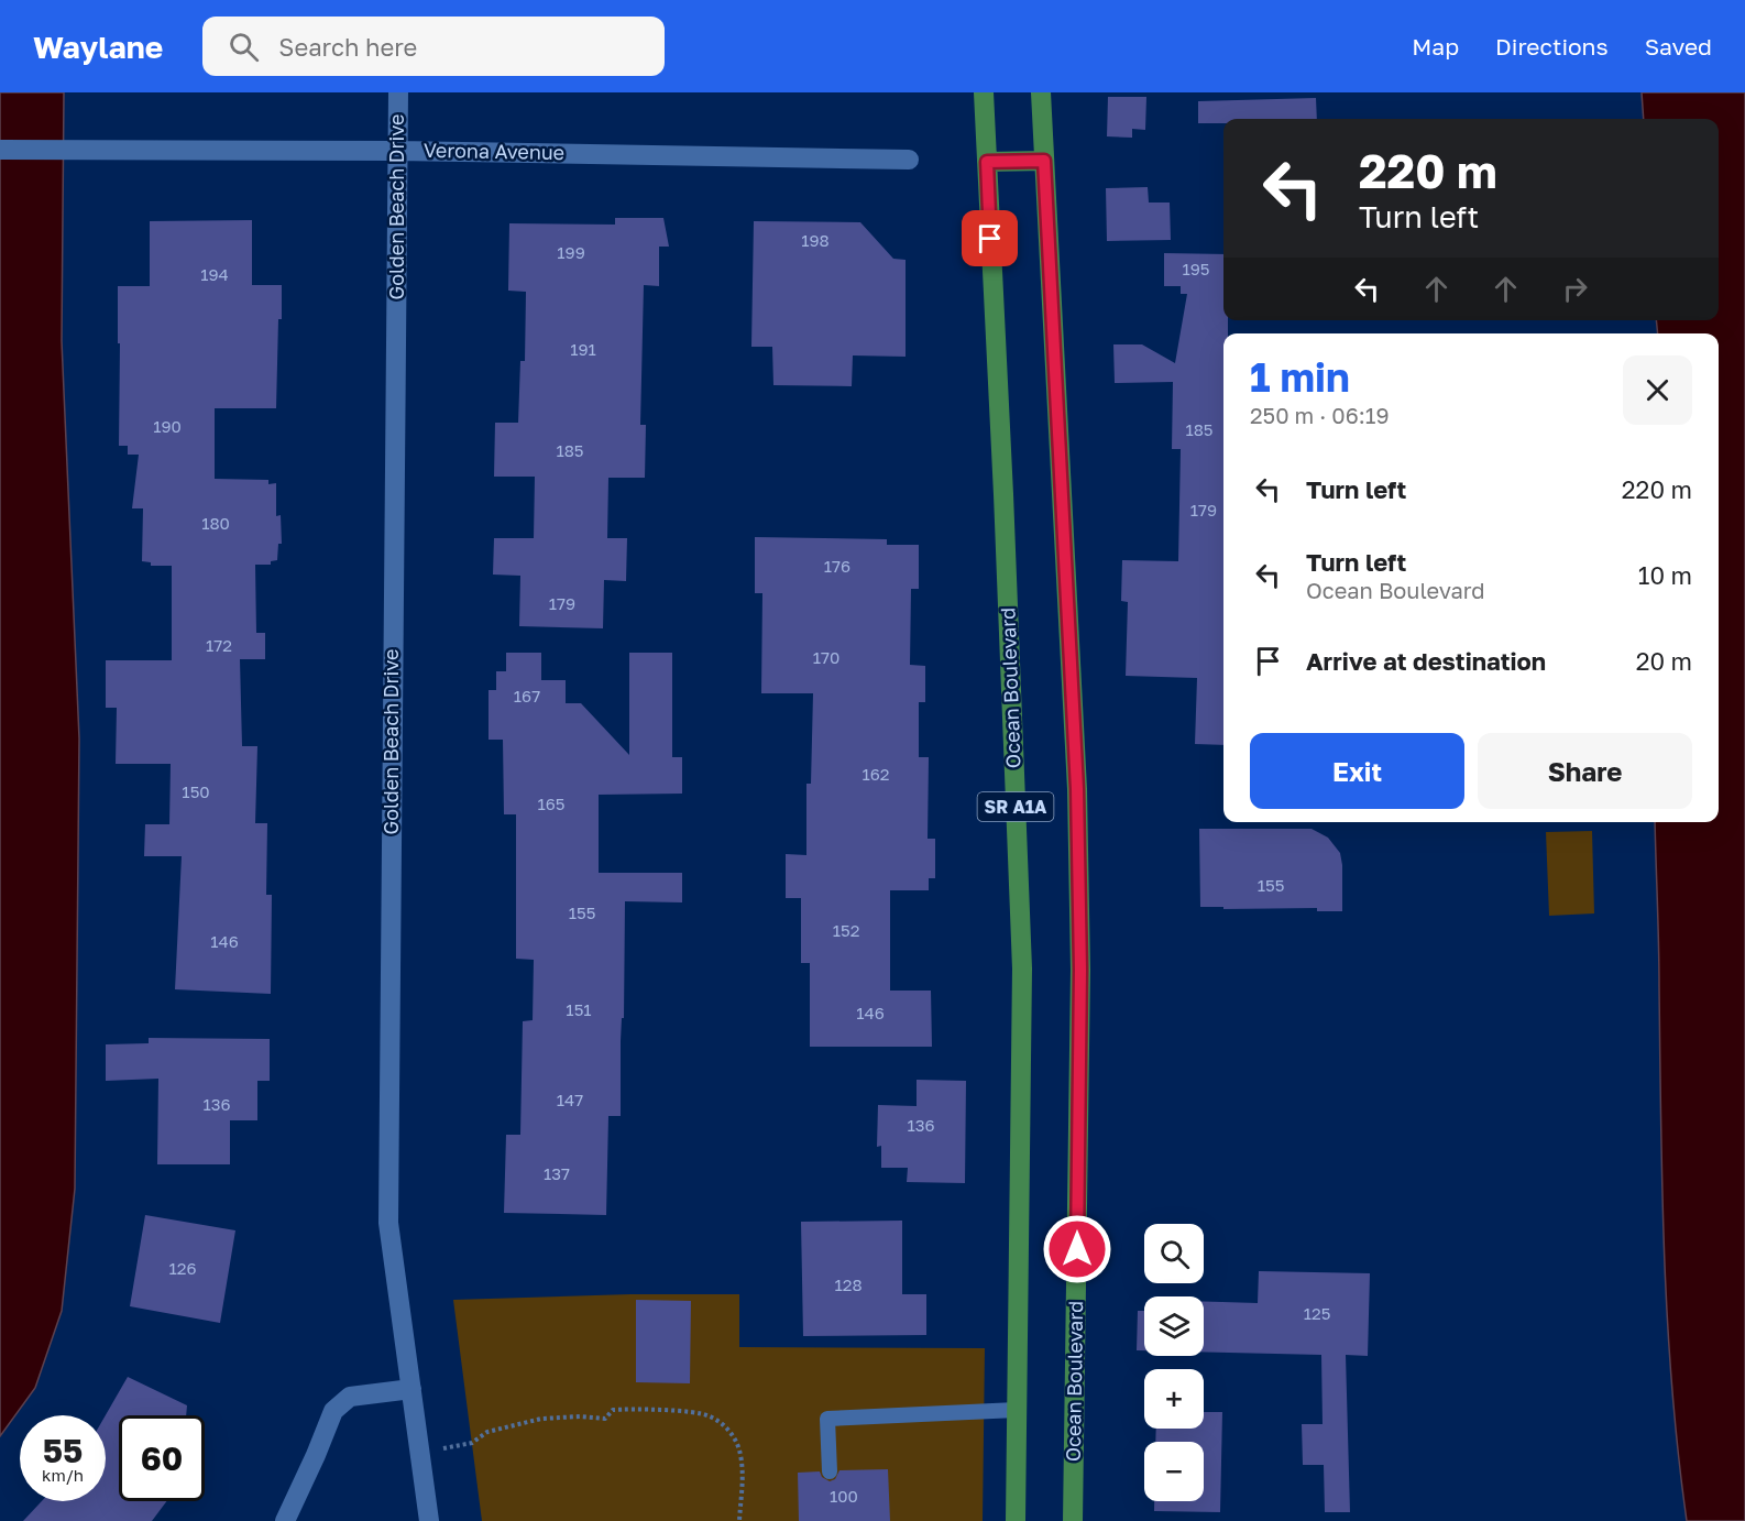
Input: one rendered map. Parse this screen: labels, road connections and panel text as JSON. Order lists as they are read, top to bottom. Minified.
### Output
{"streets":{"main road":["Ocean Boulevard","SR A1A"],"street":["Verona Avenue","Golden Beach Drive"]},"crossings":[["Verona Avenue","Golden Beach Drive"]],"house_numbers":["198","199","195","194","191","190","185","185","179","180","176","179","172","170","167","162","150","165","155","155","152","146","151","146","147","136","136","137","126","128","125","100"],"page":{"header":"Waylane","search":"Search here","nav":["Map","Directions","Saved"],"turn":["220 m","Turn left"],"heading":["1 min","250 m · 06:19"],"list":[{"name":"Turn left","value":"220 m"},{"name":"Turn left","note":"Ocean Boulevard","value":"10 m"},{"name":"Arrive at destination","value":"20 m"}],"buttons":["Exit","Share"],"map_buttons":["+","−"],"speed":"55 km/h","limit":"60"}}
